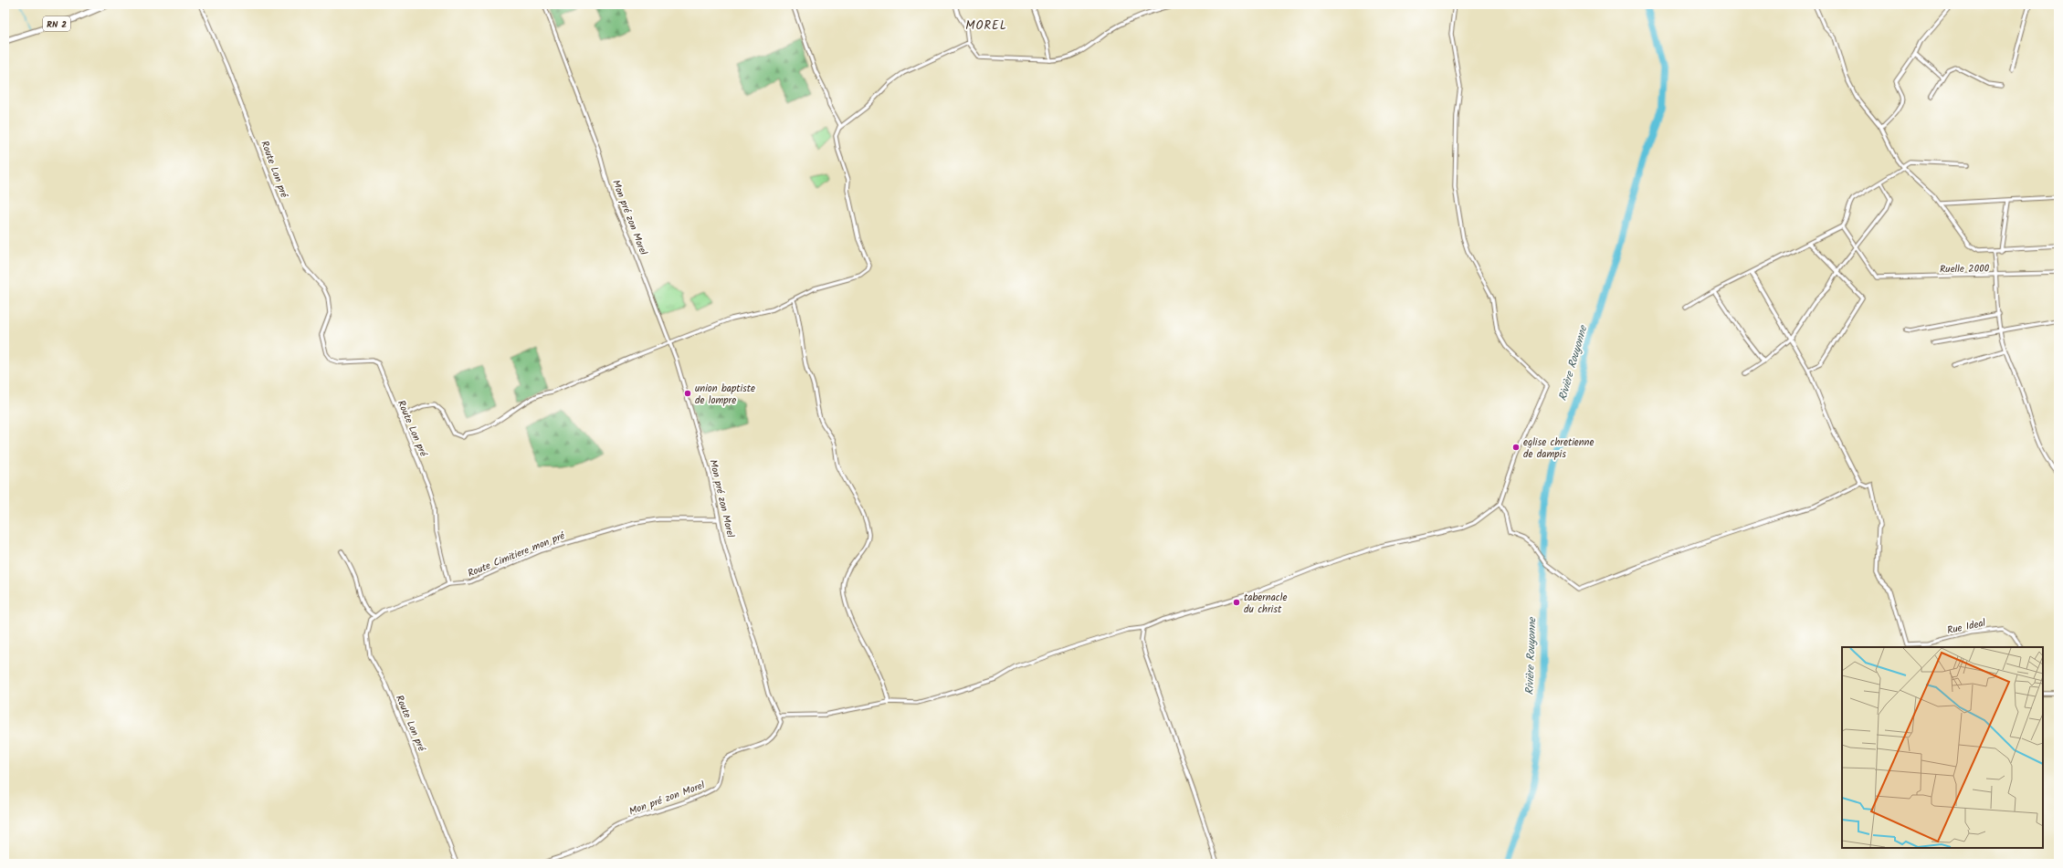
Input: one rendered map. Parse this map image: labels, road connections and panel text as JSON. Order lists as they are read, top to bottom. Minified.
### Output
{"streets":{"main road":["RN 2"],"street":["Route Lon pré","Mon pré zon Morel","Ruelle 2000","Route Cimitiere mon pré","Rue Ideal"]},"crossings":[["Route Lon pré","Route Cimitiere mon pré"],["Mon pré zon Morel","Route Cimitiere mon pré"]],"districts":["MOREL"],"water":["Rivière Rouyonne"],"places":["union baptiste de lompre","eglise chretienne de dampis","tabernacle du christ"]}
